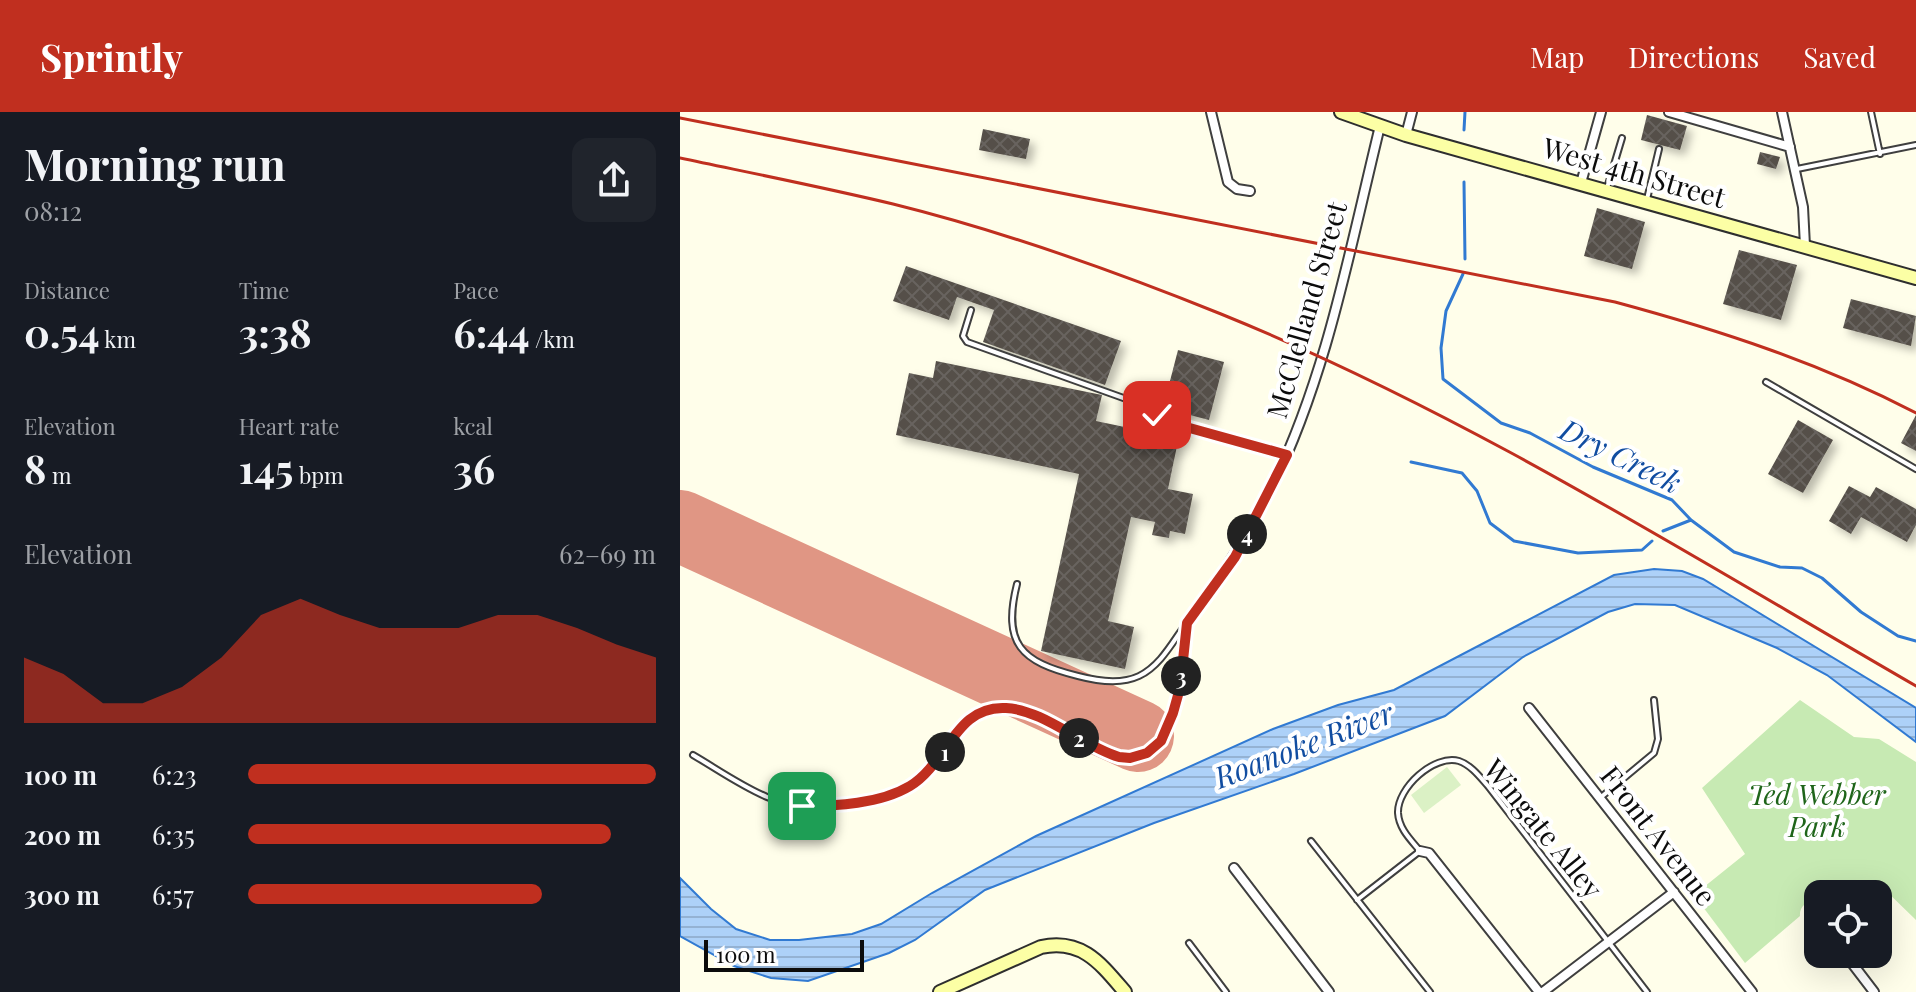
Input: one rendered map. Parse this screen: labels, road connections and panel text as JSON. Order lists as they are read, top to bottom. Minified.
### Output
{"streets":{"main road":["West 4th Street"],"street":["McClelland Street","Front Avenue"],"lane":["Wingate Alley"]},"crossings":[["West 4th Street","McClelland Street"]],"water":["Dry Creek","Roanoke River"],"parks":["Ted Webber Park"],"scale_bar":"100 m","page":{"header":"Sprintly","nav":["Map","Directions","Saved"],"heading":["Morning run","08:12"],"stats":[["Distance","0.54 km"],["Time","3:38"],["Pace","6:44 /km"],["Elevation","8 m"],["Heart rate","145 bpm"],["kcal","36"]],"pins":["4","3","2","1"],"chart":["Elevation","62–69 m"],"list":[{"name":"100 m","note":"6:23"},{"name":"200 m","note":"6:35"},{"name":"300 m","note":"6:57"}],"scale":"100 m"}}
